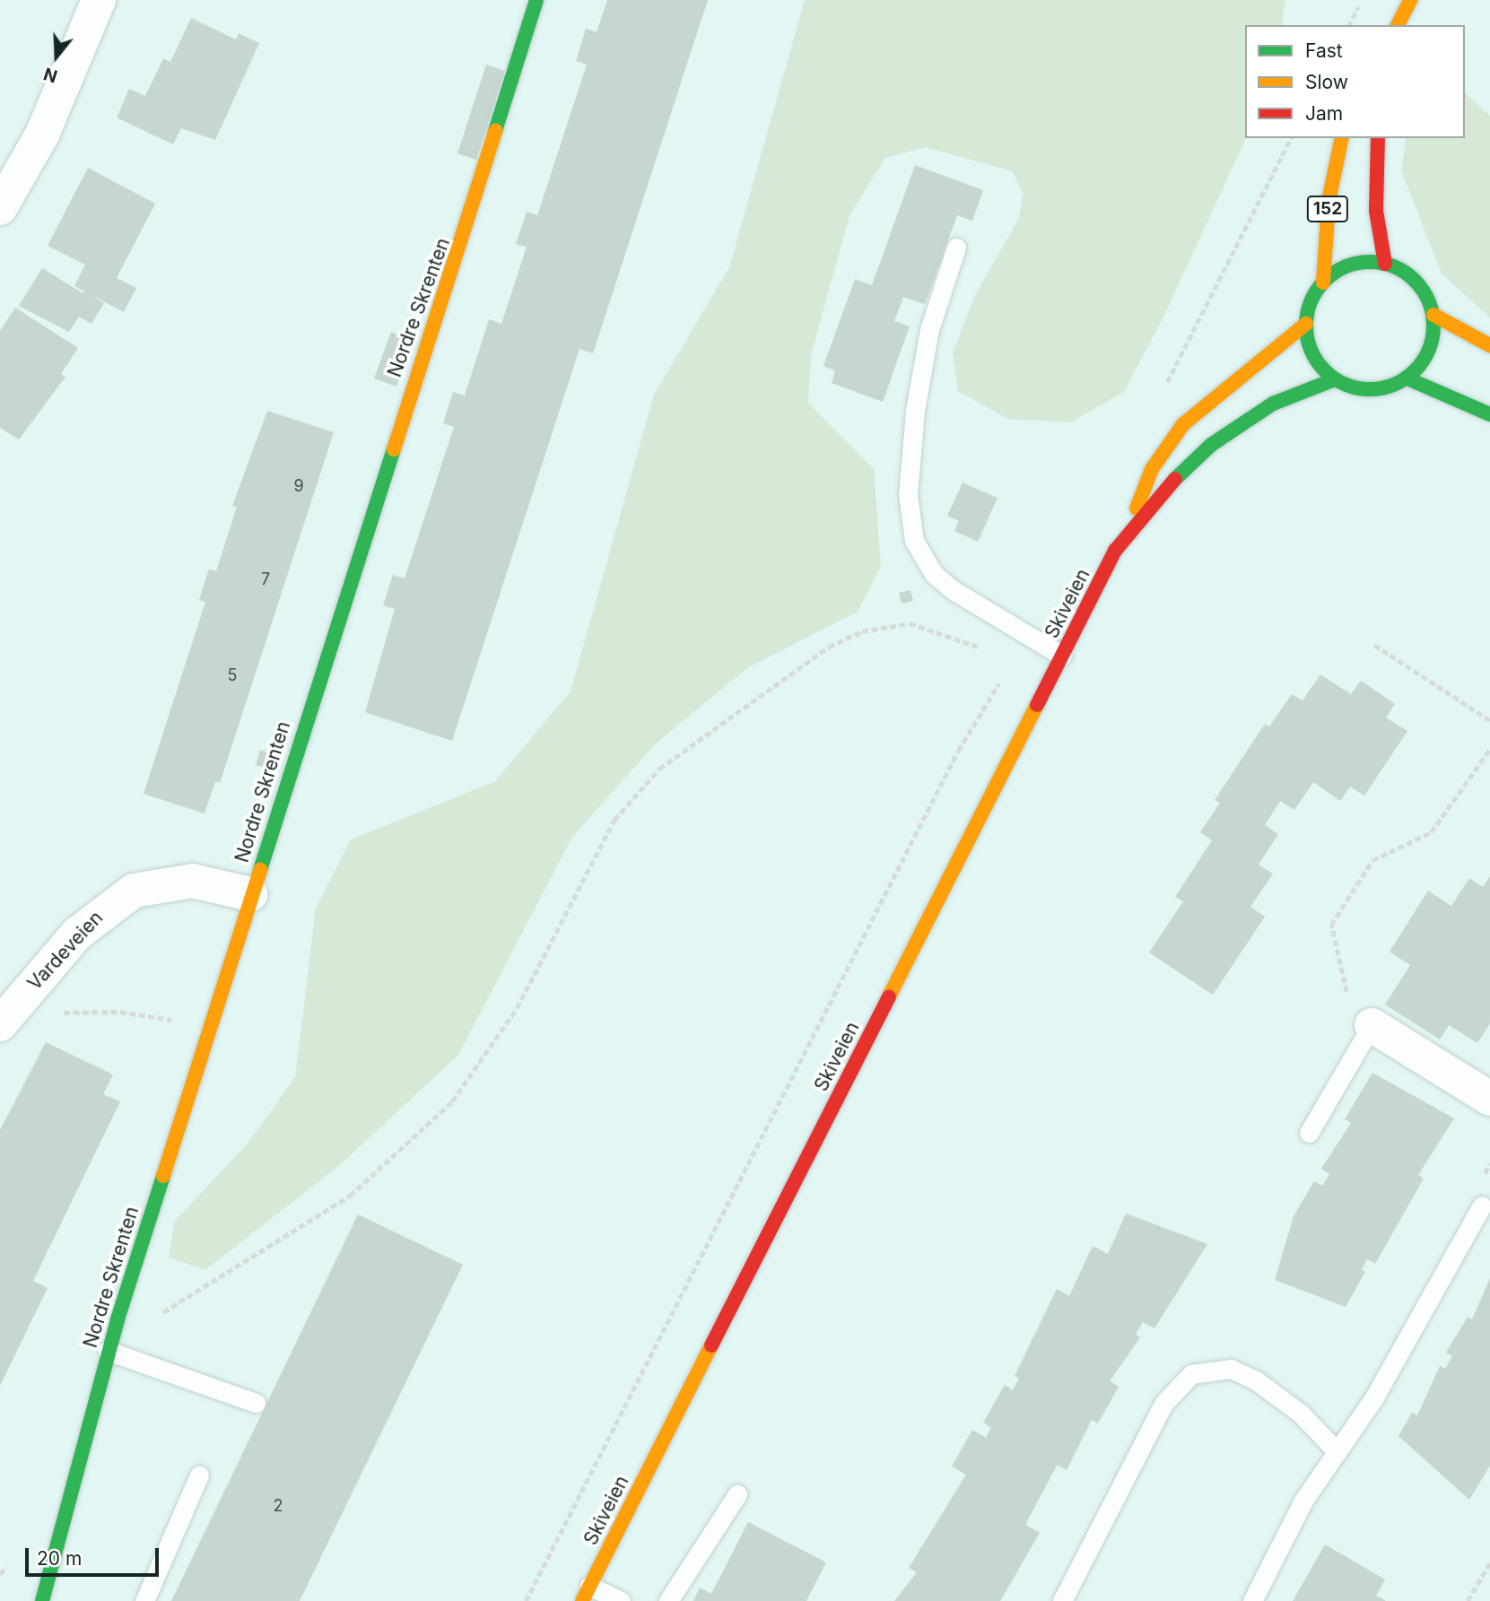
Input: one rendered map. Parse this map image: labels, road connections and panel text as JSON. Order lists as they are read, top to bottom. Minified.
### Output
{"streets":{"main road":["152","Nordre Skrenten","Skiveien"],"street":["Vardeveien"]},"crossings":[["152","Skiveien"],["Nordre Skrenten","Vardeveien"]],"house_numbers":["9","7","5","2"],"legend":["Fast","Slow","Jam"],"scale_bar":"20 m","north":"bottom"}
